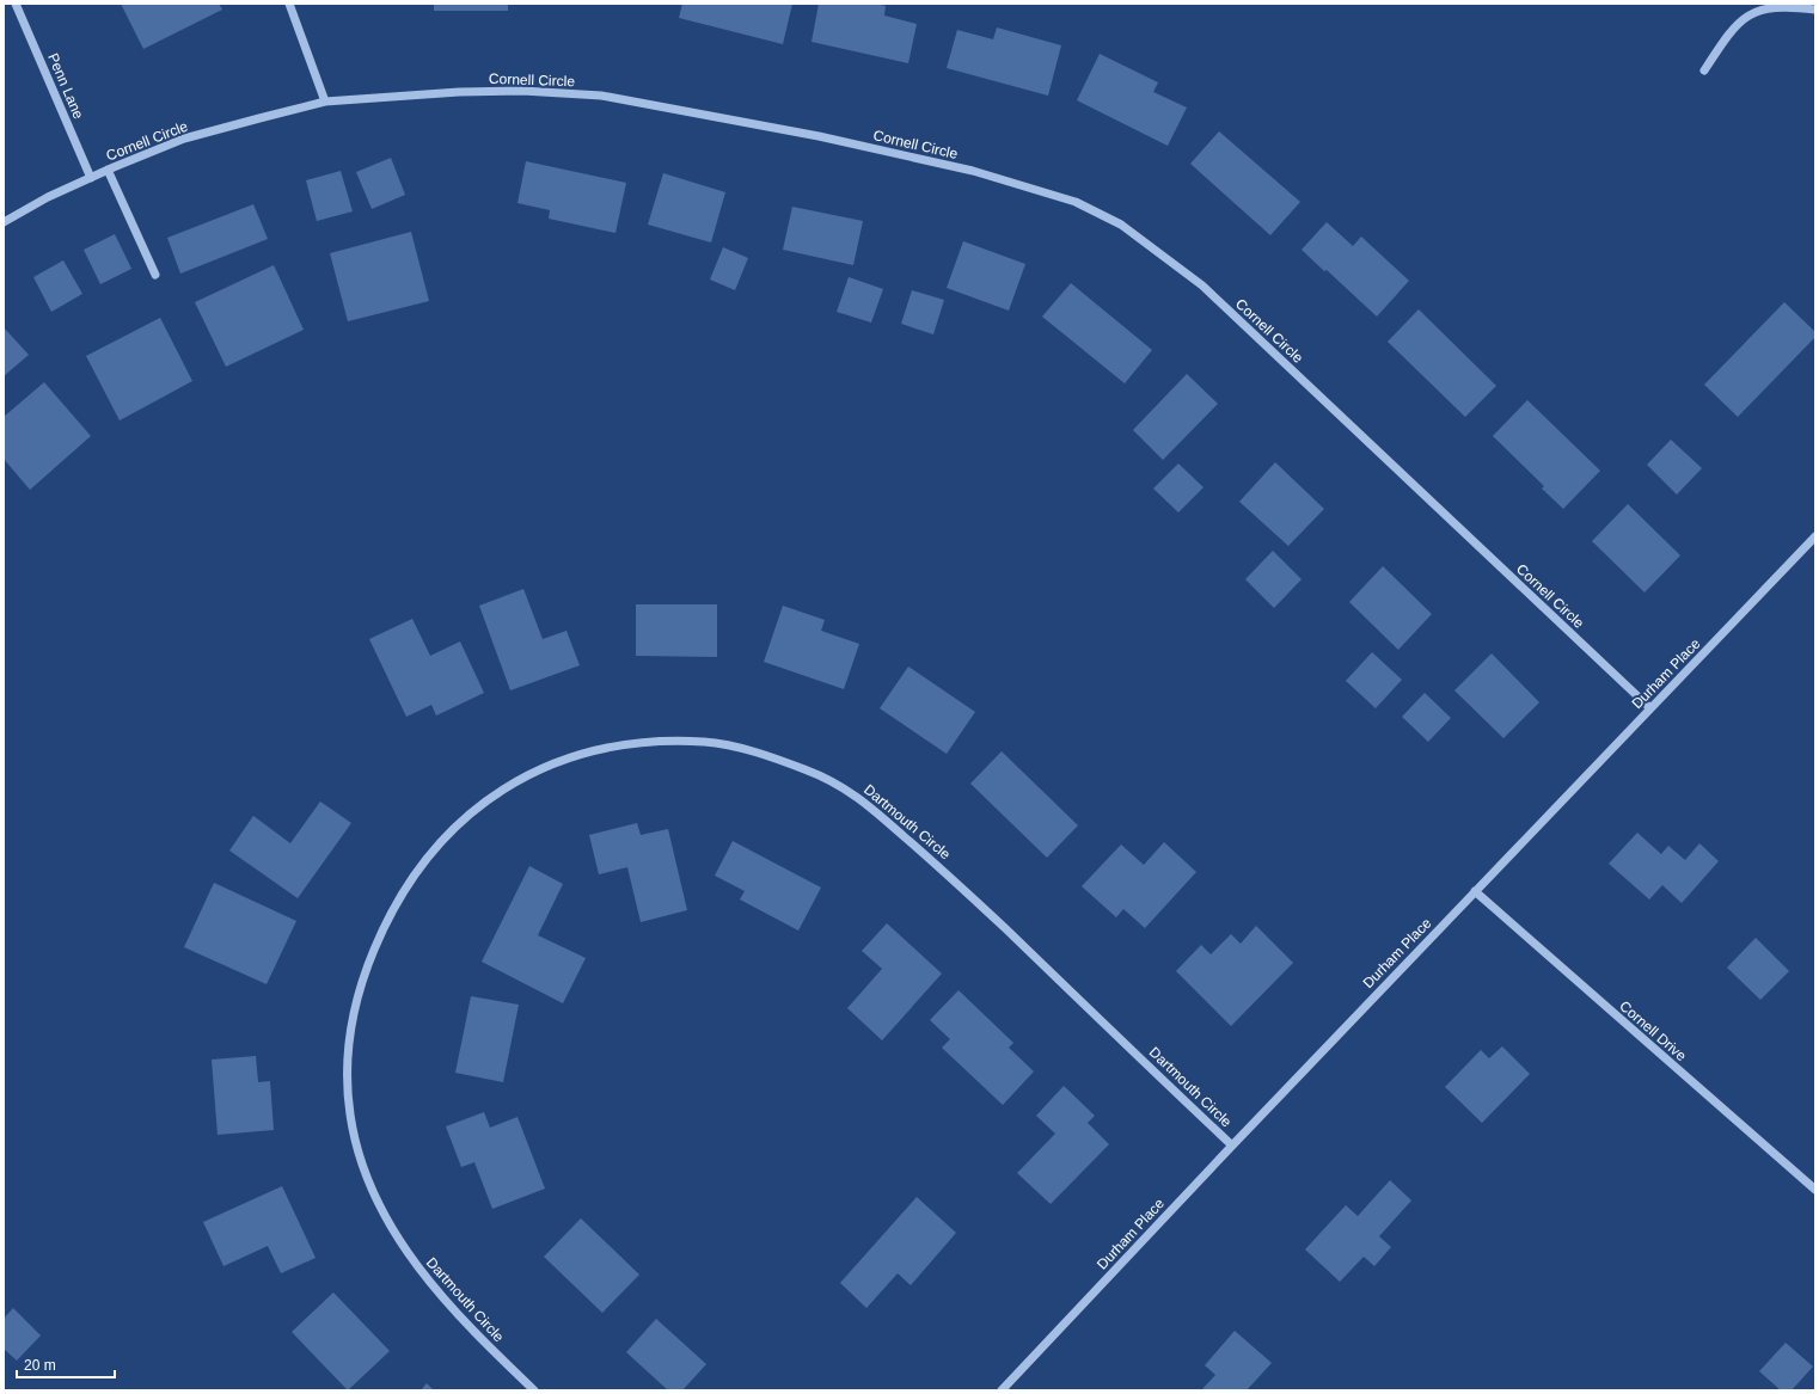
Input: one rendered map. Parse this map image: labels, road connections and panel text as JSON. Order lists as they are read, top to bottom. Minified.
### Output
{"streets":{"street":["Cornell Circle","Penn Lane","Durham Place","Dartmouth Circle","Cornell Drive"]},"crossings":[["Cornell Circle","Penn Lane"],["Cornell Circle","Durham Place"],["Durham Place","Dartmouth Circle"],["Durham Place","Cornell Drive"]],"scale_bar":"20 m"}
